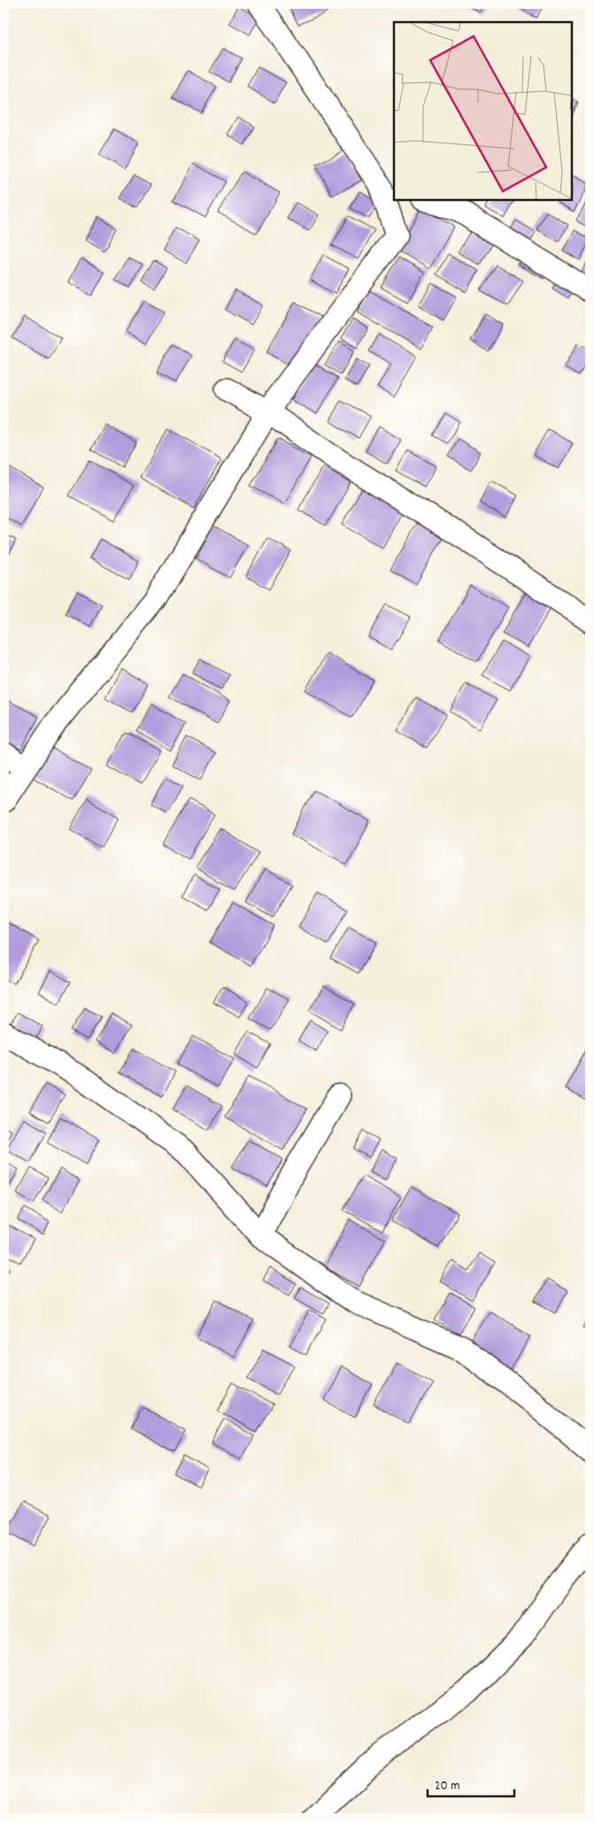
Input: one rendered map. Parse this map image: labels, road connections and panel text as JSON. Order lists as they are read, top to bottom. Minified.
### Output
{"scale_bar":"20 m"}
